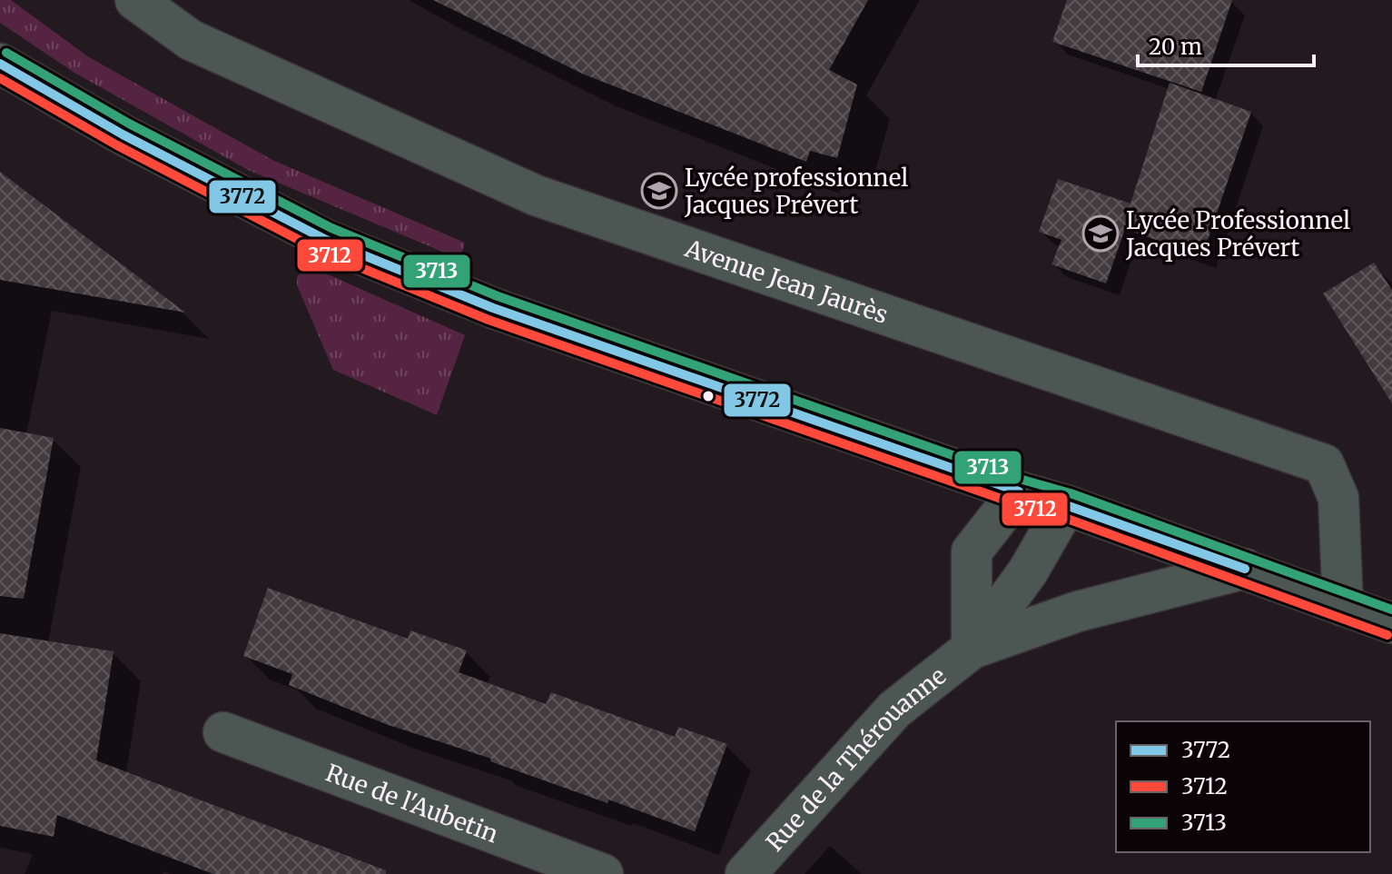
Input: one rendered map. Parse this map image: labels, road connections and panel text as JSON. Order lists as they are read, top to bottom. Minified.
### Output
{"streets":{"street":["Avenue Jean Jaurès","Rue de la Thérouanne","Rue de l'Aubetin"]},"places":{"school or university":["Lycée professionnel Jacques Prévert","Lycée Professionnel Jacques Prévert"]},"lines":["transit line 3713","transit line 3772","transit line 3712"],"legend":["3772","3712","3713"],"scale_bar":"20 m"}
